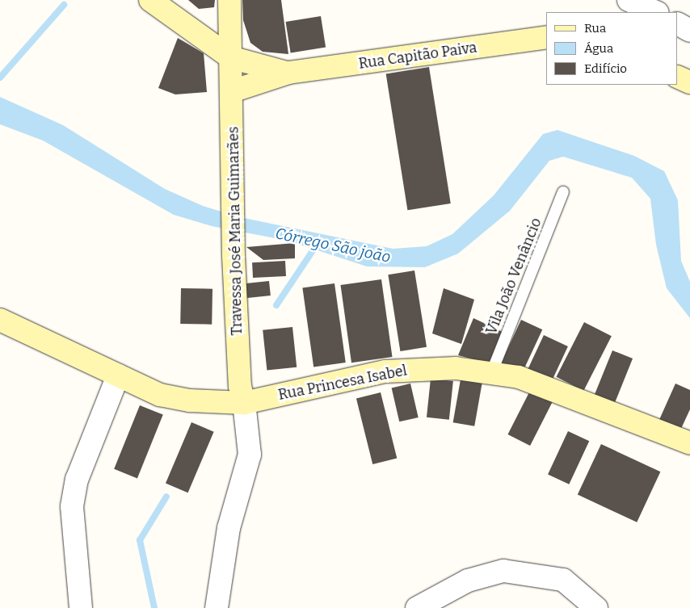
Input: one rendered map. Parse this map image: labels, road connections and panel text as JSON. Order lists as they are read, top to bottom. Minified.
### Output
{"streets":{"main road":["Rua Capitão Paiva","Travessa José Maria Guimarães","Rua Princesa Isabel"],"lane":["Vila João Venâncio"]},"crossings":[["Travessa José Maria Guimarães","Rua Princesa Isabel"],["Vila João Venâncio","Rua Princesa Isabel"]],"water":["Córrego São joão"],"legend":["Rua","Água","Edifício"]}
